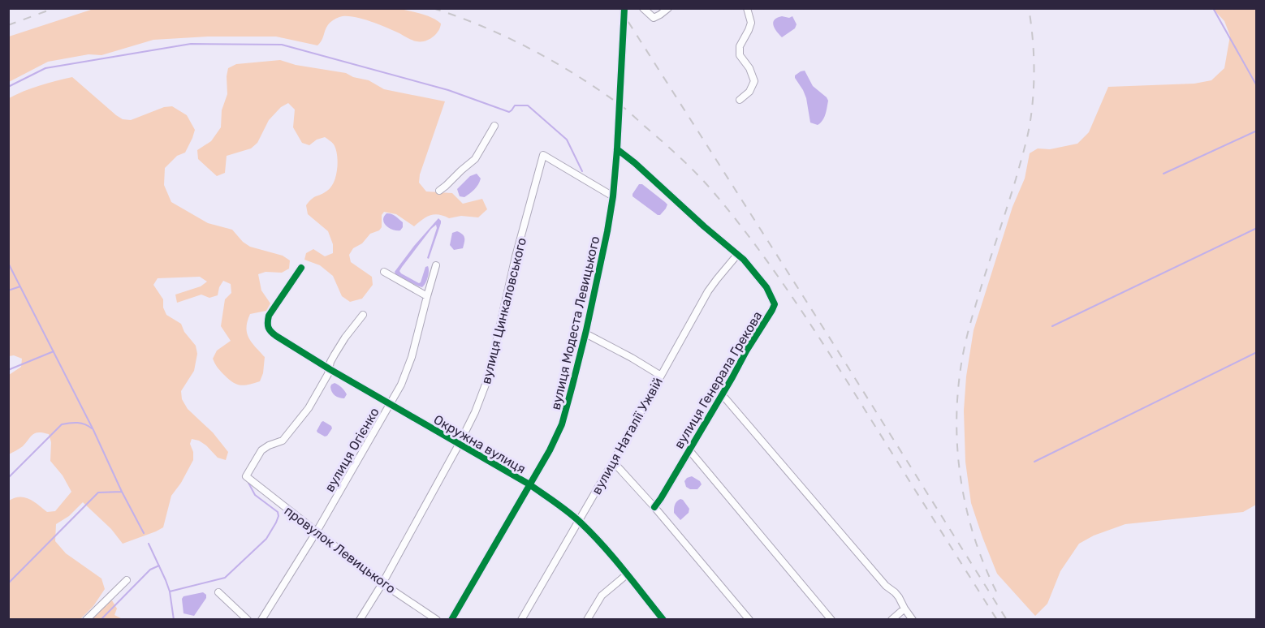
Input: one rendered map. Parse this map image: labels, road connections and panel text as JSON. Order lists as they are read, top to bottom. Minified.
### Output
{"streets":{"street":["вулиця Цинкаловського","вулиця Модеста Левицького","вулиця Генерала Грекова","вулиця Наталії Ужвій","Окружна вулиця","вулиця Огієнко","провулок Левицького"]},"crossings":[["вулиця Цинкаловського","вулиця Модеста Левицького"],["вулиця Цинкаловського","Окружна вулиця"],["вулиця Цинкаловського","провулок Левицького"],["вулиця Модеста Левицького","вулиця Генерала Грекова"],["вулиця Модеста Левицького","Окружна вулиця"],["вулиця Генерала Грекова","вулиця Наталії Ужвій"],["вулиця Наталії Ужвій","Окружна вулиця"],["Окружна вулиця","вулиця Огієнко"],["Окружна вулиця","провулок Левицького"],["вулиця Огієнко","провулок Левицького"]]}
